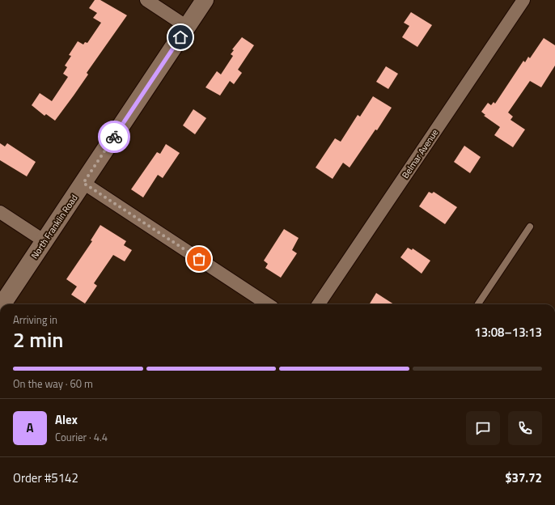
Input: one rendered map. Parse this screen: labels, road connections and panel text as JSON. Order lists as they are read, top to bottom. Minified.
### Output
{"streets":{"main road":["North Franklin Road"],"street":["Belmar Avenue"]},"page":{"heading":["2 min","Arriving in","13:08–13:13"],"panel":["Alex","Courier · 4.4","Order #5142","$37.72"],"bar":"On the way · 60 m","round":"A"}}
